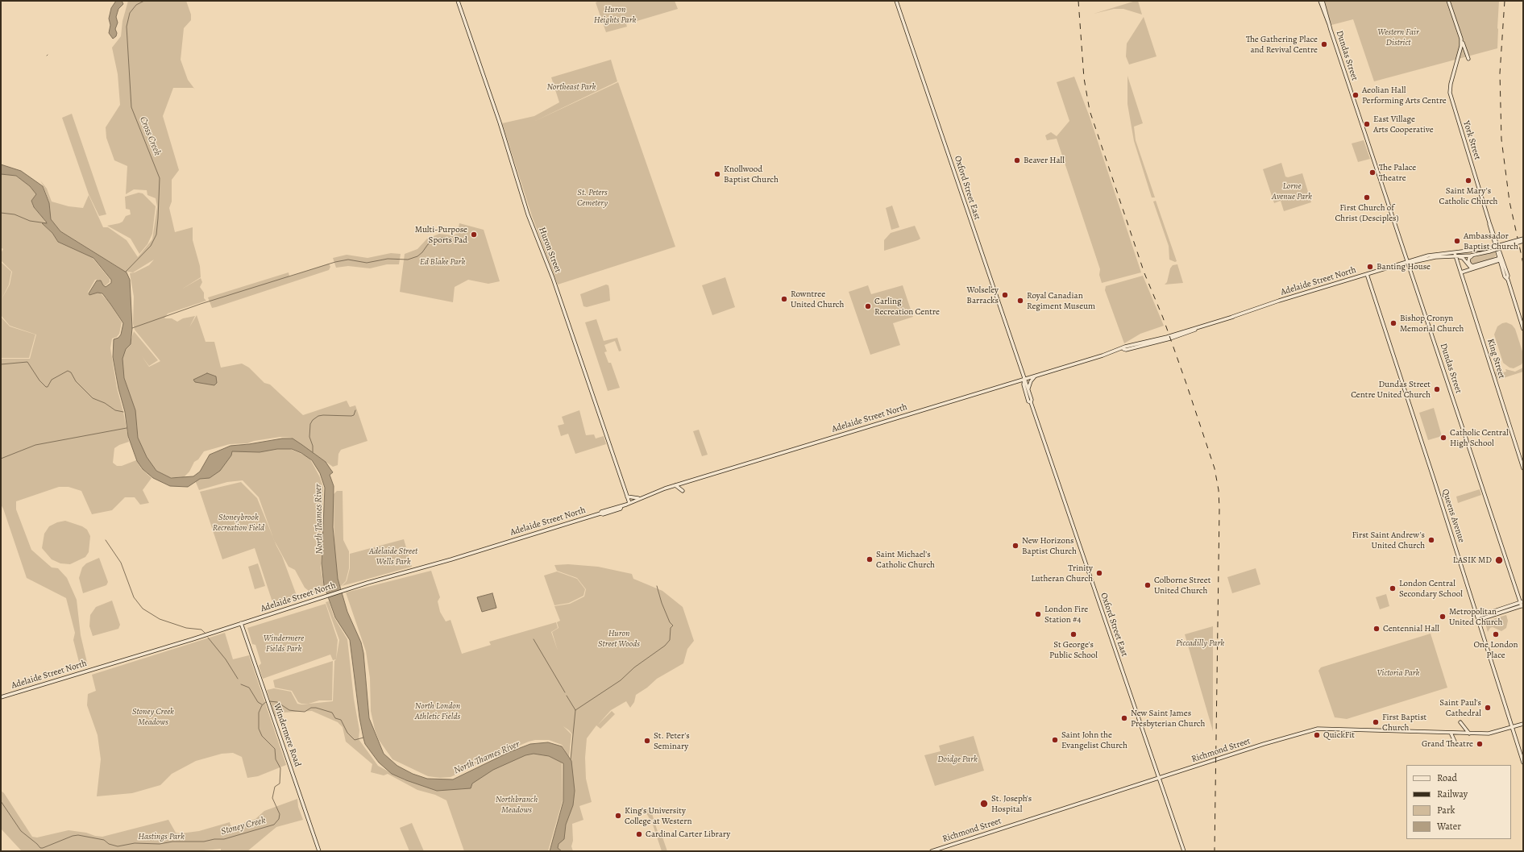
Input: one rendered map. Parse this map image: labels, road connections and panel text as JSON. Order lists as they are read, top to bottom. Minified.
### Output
{"streets":{"main road":["Dundas Street","York Street","Oxford Street East","Huron Street","Adelaide Street North","King Street","Queens Avenue","Windermere Road","Richmond Street"]},"crossings":[["Dundas Street","Adelaide Street North"],["Oxford Street East","Adelaide Street North"],["Oxford Street East","Richmond Street"],["Huron Street","Adelaide Street North"],["Adelaide Street North","King Street"],["Adelaide Street North","Queens Avenue"],["Adelaide Street North","Windermere Road"],["Queens Avenue","Richmond Street"]],"water":["Cross Creek","North Thames River","Stoney Creek"],"parks":["Huron Heights Park","Western Fair District","Northeast Park","Lorne Avenue Park","St. Peters Cemetery","Ed Blake Park","Stoneybrook Recreation Field","Adelaide Street Wells Park","Huron Street Woods","Windermere Fields Park","Piccadilly Park","Victoria Park","North London Athletic Fields","Stoney Creek Meadows","Doidge Park","Northbranch Meadows","Hastings Park"],"places":["The Gathering Place and Revival Centre","Aeolian Hall Performing Arts Centre","East Village Arts Cooperative","Beaver Hall","The Palace Theatre","Knollwood Baptist Church","Saint Mary's Catholic Church","First Church of Christ (Desciples)","Multi-Purpose Sports Pad","Ambassador Baptist Church","Banting House","Wolseley Barracks","Rowntree United Church","Royal Canadian Regiment Museum","Carling Recreation Centre","Bishop Cronyn Memorial Church","Dundas Street Centre United Church","Catholic Central High School","First Saint Andrew's United Church","New Horizons Baptist Church","Saint Michael's Catholic Church","LASIK MD","Trinity Lutheran Church","Colborne Street United Church","London Central Secondary School","London Fire Station #4","Metropolitan United Church","Centennial Hall","St George's Public School","One London Place","Saint Paul's Cathedral","New Saint James Presbyterian Church","First Baptist Church","QuickFit","Saint John the Evangelist Church","St. Peter's Seminary","Grand Theatre","St. Joseph's Hospital","King's University College at Western","Cardinal Carter Library"],"legend":["Road","Railway","Park","Water"]}
